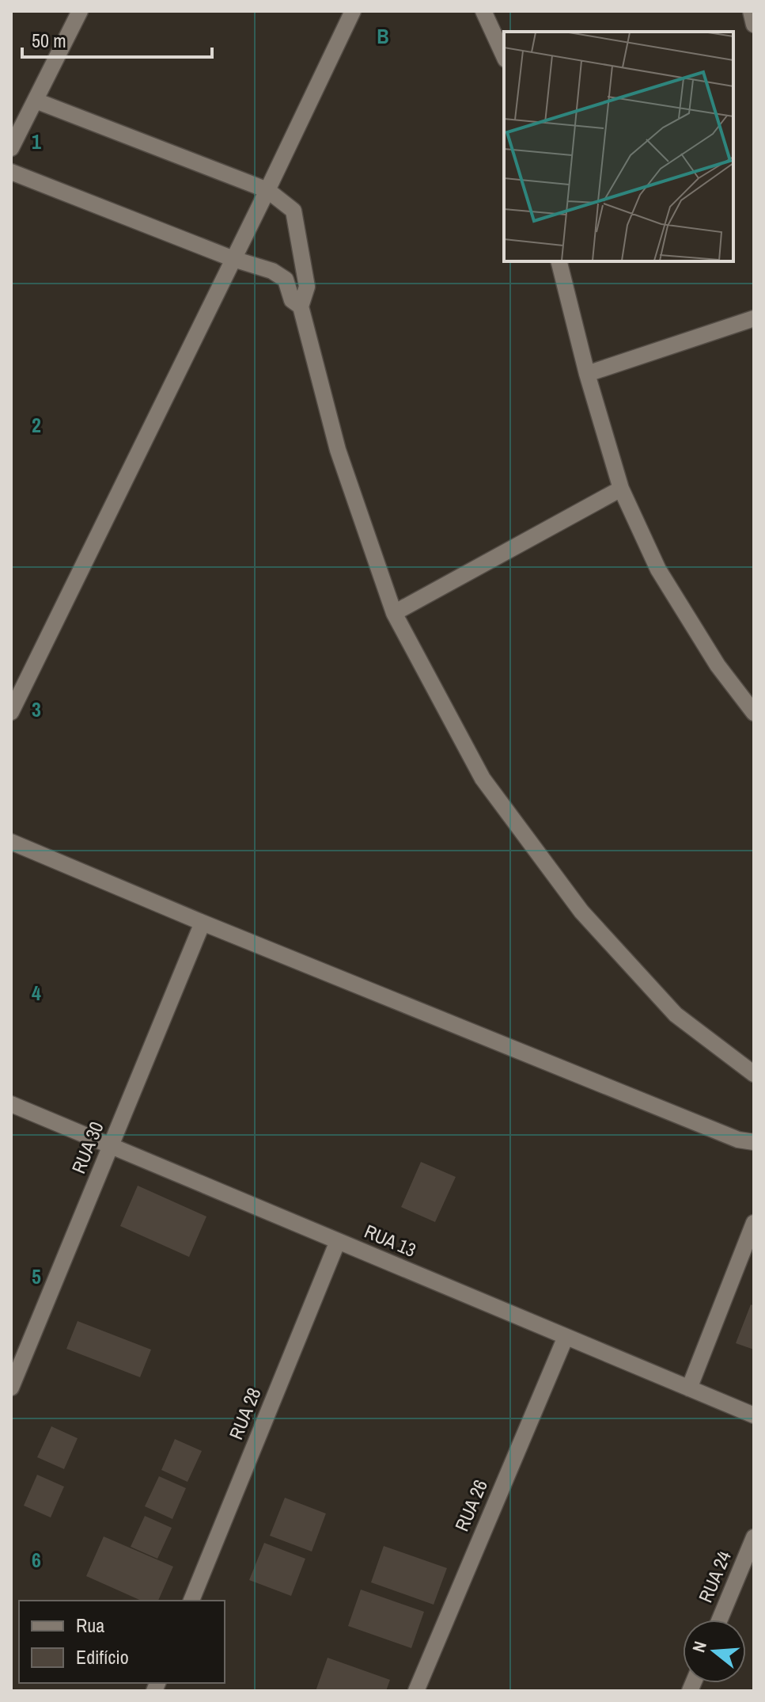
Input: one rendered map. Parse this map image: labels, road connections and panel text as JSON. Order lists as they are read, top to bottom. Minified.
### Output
{"streets":{"street":["RUA 30","RUA 13","RUA 28","RUA 26","RUA 24"]},"crossings":[["RUA 30","RUA 13"],["RUA 13","RUA 28"],["RUA 13","RUA 26"]],"legend":["Rua","Edifício"],"scale_bar":"50 m","north":"left","grid":{"columns":["B"],"rows":["1","2","3","4","5","6"]}}
